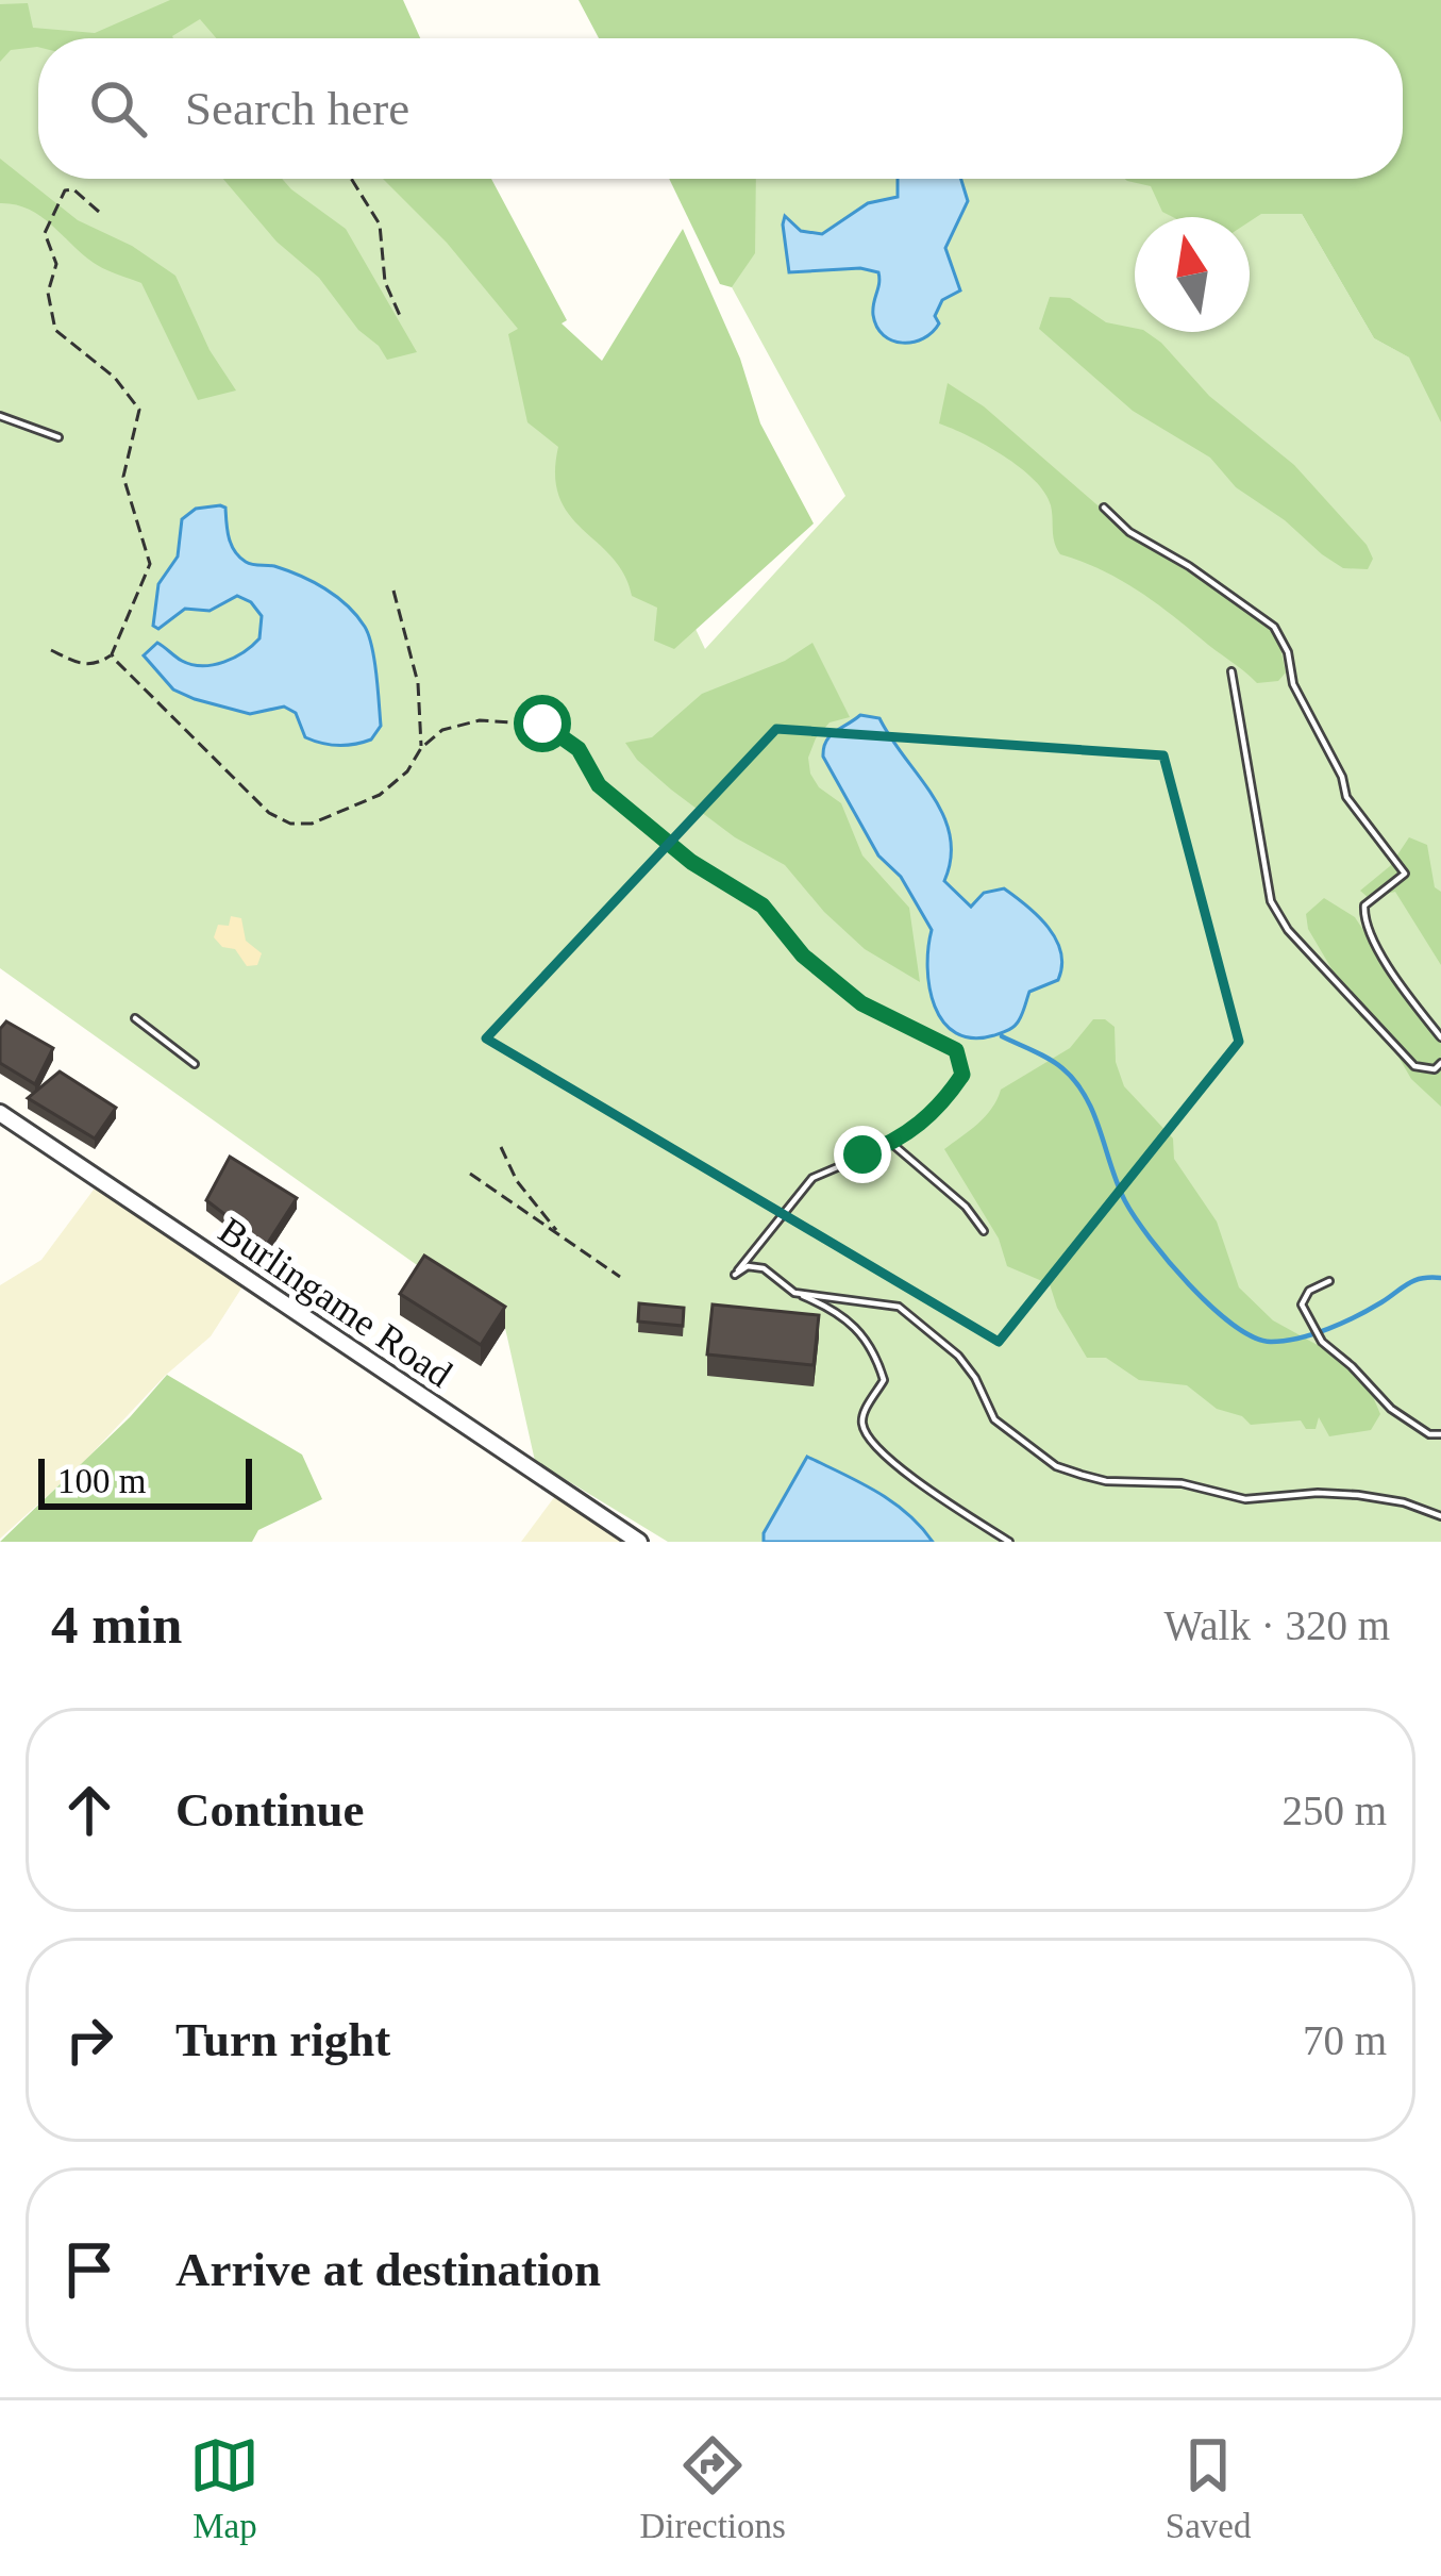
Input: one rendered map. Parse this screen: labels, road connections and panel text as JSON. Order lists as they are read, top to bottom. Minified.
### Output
{"streets":{"street":["Burlingame Road"]},"scale_bar":"100 m","north":"top","page":{"search":"Search here","scale":"100 m","heading":["4 min","Walk · 320 m"],"list":[["Continue","250 m"],["Turn right","70 m"],"Arrive at destination"],"nav":["Map","Directions","Saved"]}}
